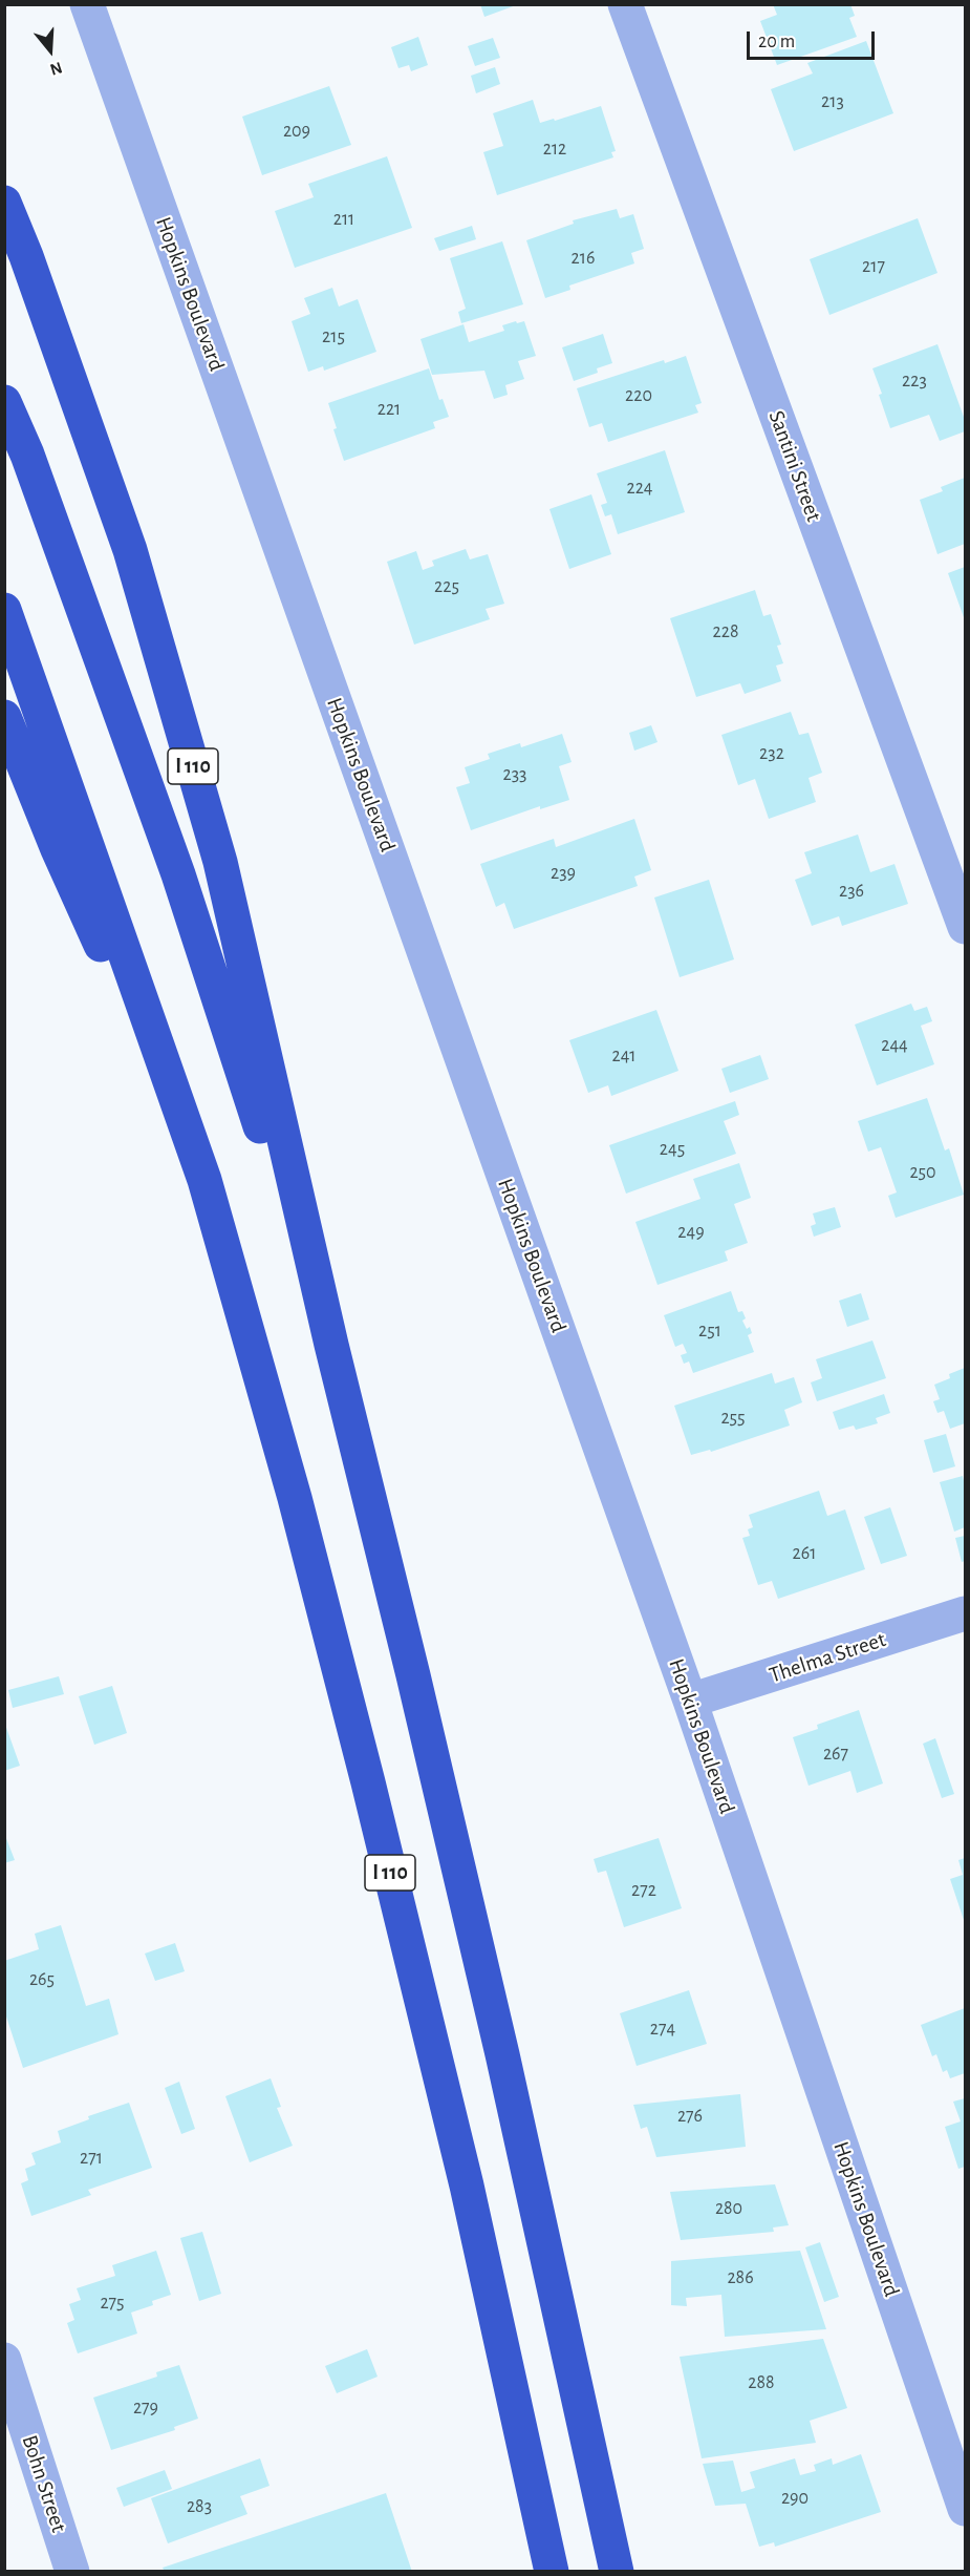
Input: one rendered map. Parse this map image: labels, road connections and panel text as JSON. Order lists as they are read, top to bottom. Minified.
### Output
{"streets":{"highway":["I 110"],"street":["Hopkins Boulevard","Santini Street","Thelma Street","Bohn Street"]},"crossings":[["Hopkins Boulevard","Thelma Street"]],"house_numbers":["213","209","212","211","216","217","215","223","220","221","224","225","228","232","233","239","236","244","241","245","250","249","251","255","261","267","272","265","274","276","271","280","286","275","288","279","290","283"],"scale_bar":"20 m","north":"bottom"}
